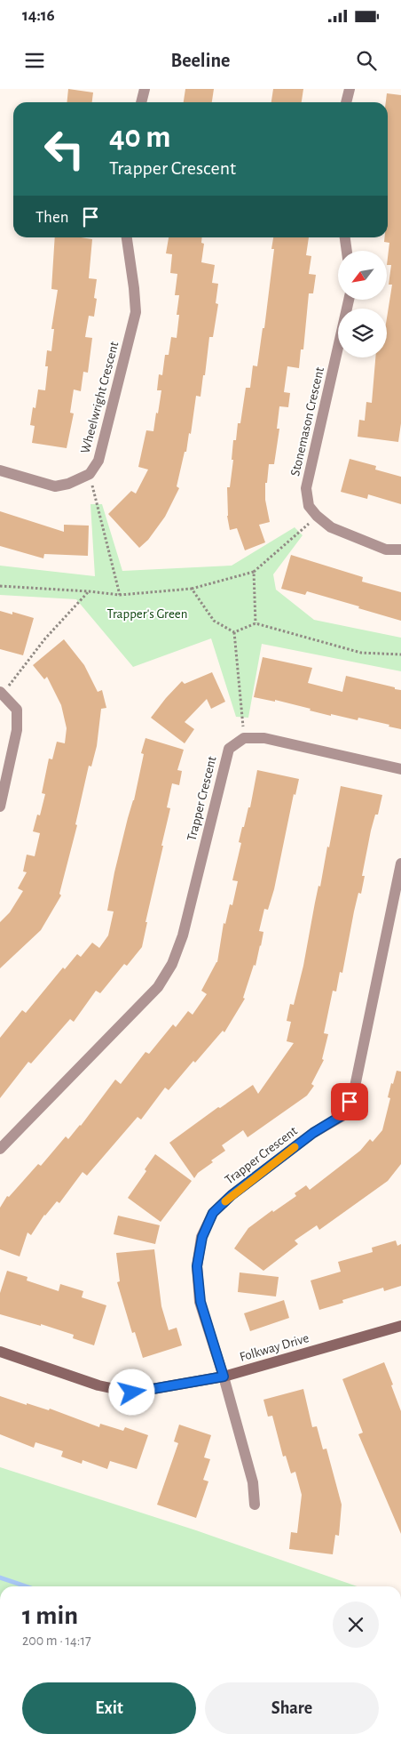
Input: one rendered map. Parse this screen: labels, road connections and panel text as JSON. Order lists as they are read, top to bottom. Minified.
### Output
{"streets":{"street":["Wheelwright Crescent","Stonemason Crescent","Trapper Crescent","Folkway Drive"]},"crossings":[["Trapper Crescent","Folkway Drive"]],"parks":["Trapper's Green"],"north":"bottom left","page":{"status":"14:16","header":"Beeline","turn":["40 m","Trapper Crescent"],"then":"Then","heading":["1 min","200 m · 14:17"],"buttons":["Exit","Share"]}}
